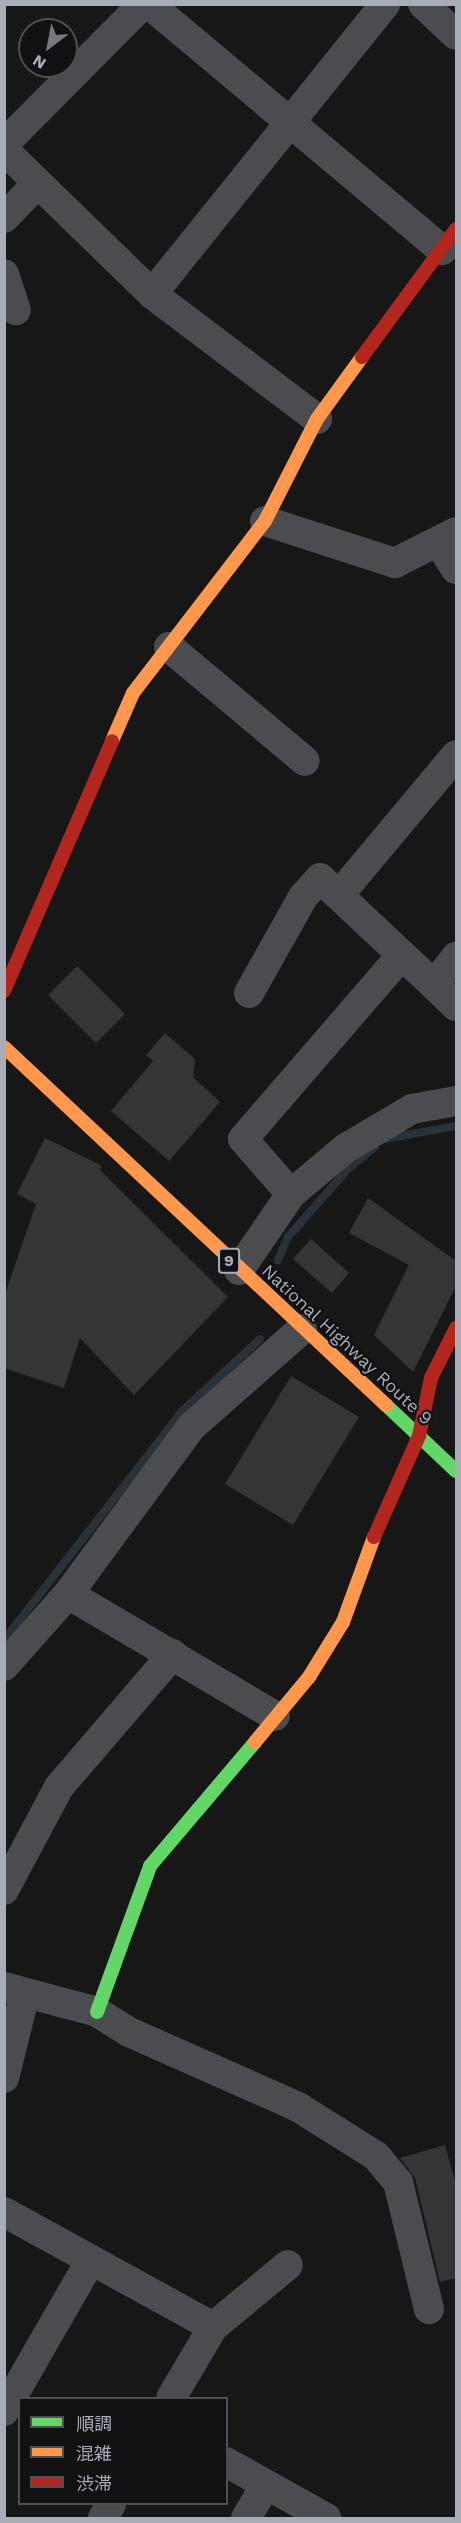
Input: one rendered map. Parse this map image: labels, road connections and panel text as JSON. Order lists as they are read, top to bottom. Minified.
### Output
{"streets":{"main road":["9","National Highway Route 9"]},"legend":["順調","混雑","渋滞"],"north":"bottom left"}
